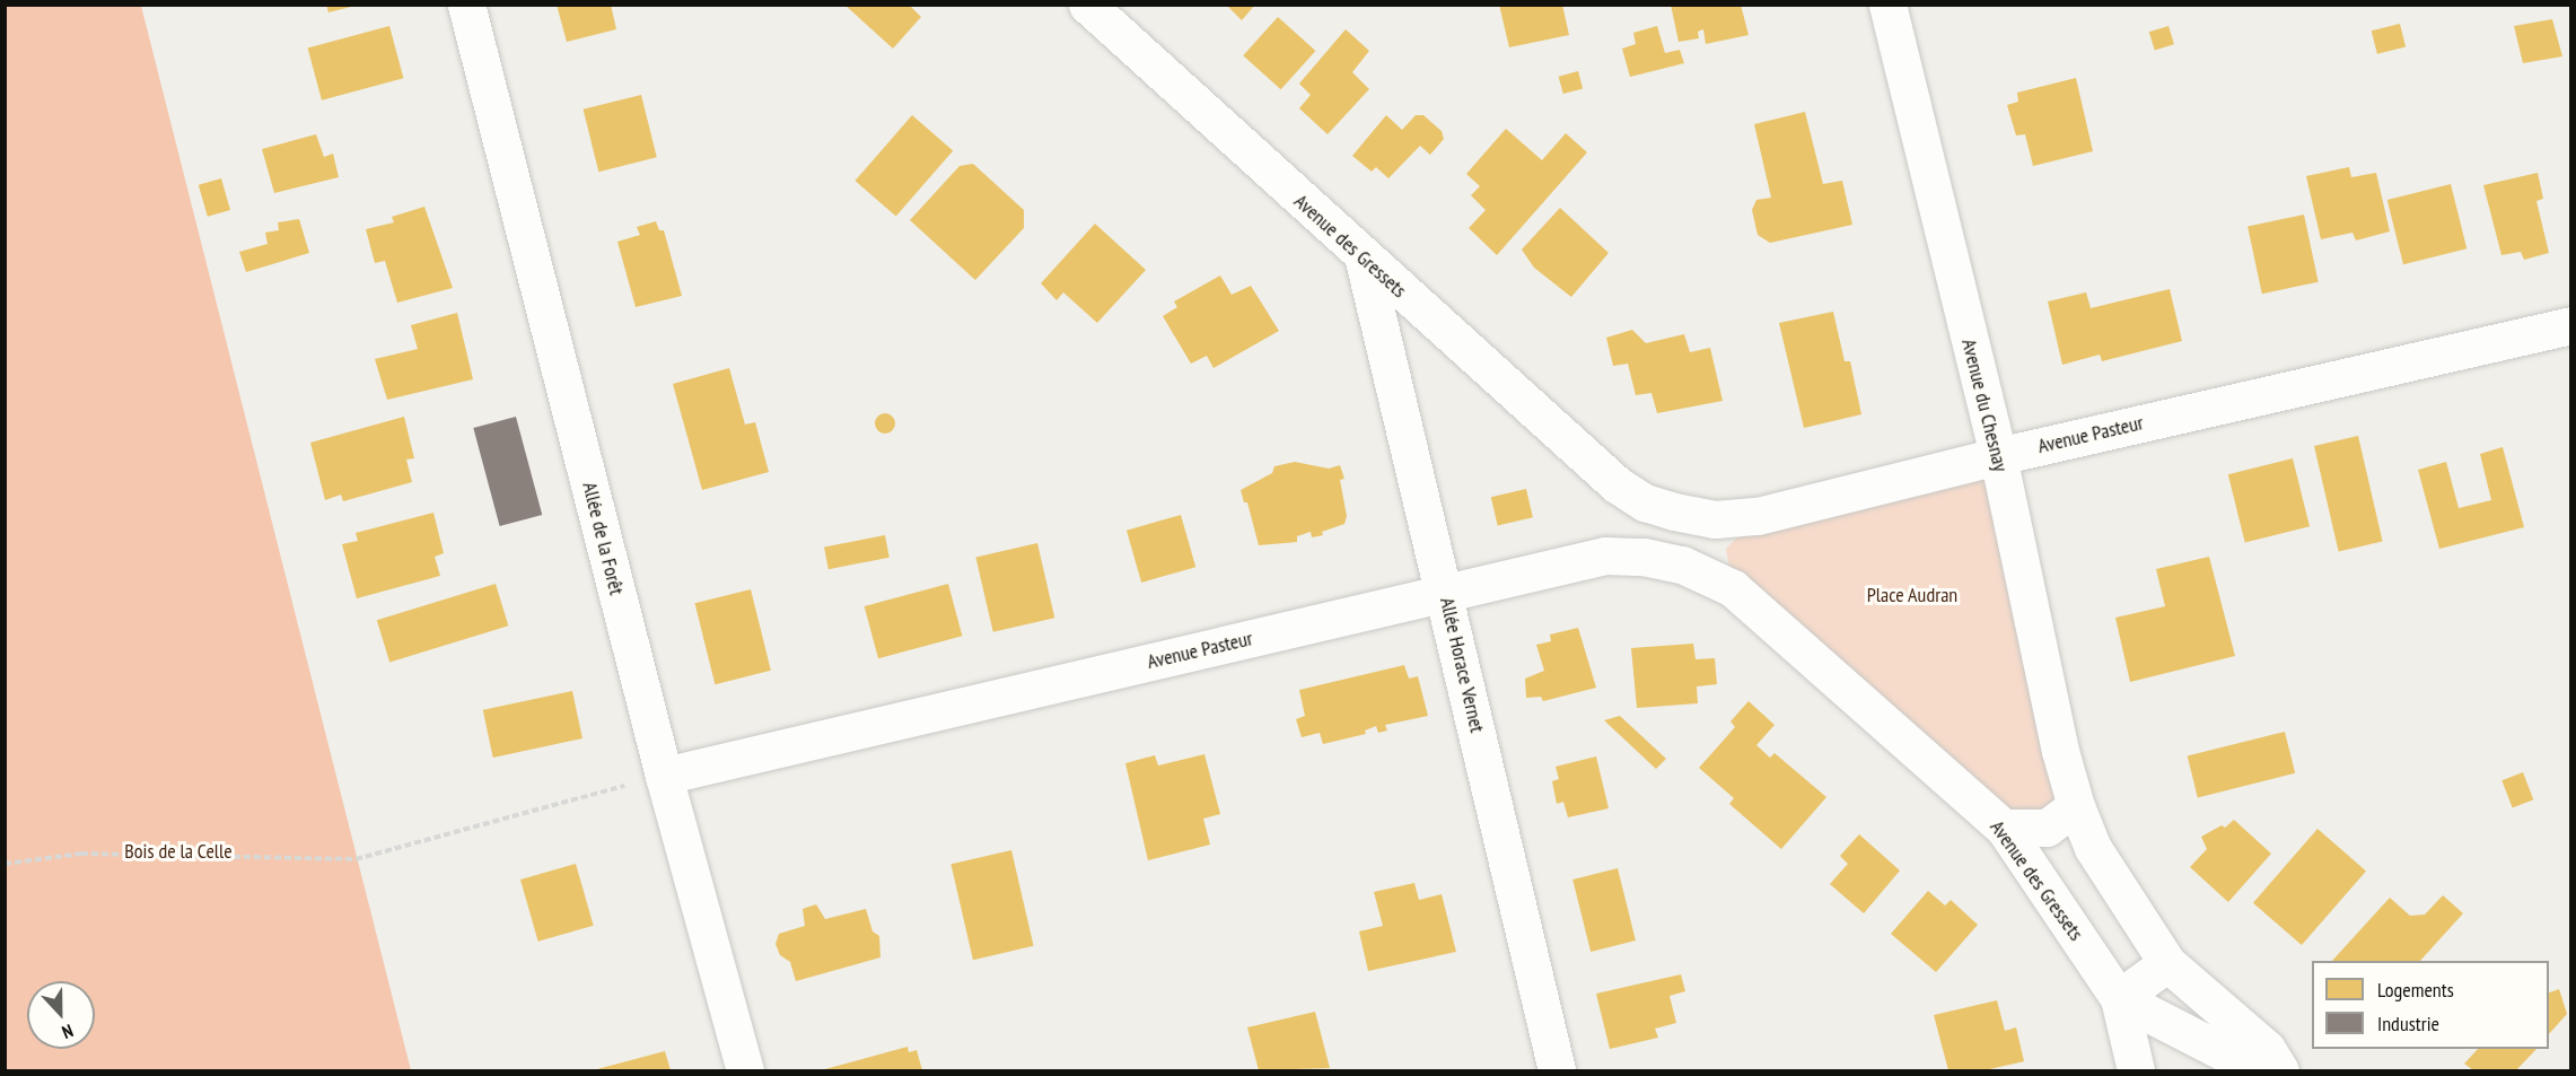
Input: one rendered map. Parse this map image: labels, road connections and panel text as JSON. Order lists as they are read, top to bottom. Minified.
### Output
{"streets":{"street":["Avenue des Gressets","Avenue du Chesnay","Avenue Pasteur","Allée de la Forêt","Allée Horace Vernet"]},"crossings":[["Avenue des Gressets","Avenue Pasteur"],["Avenue des Gressets","Allée Horace Vernet"],["Avenue du Chesnay","Avenue Pasteur"],["Avenue Pasteur","Allée de la Forêt"],["Avenue Pasteur","Allée Horace Vernet"]],"parks":["Place Audran","Bois de la Celle"],"legend":["Logements","Industrie"],"north":"bottom"}
